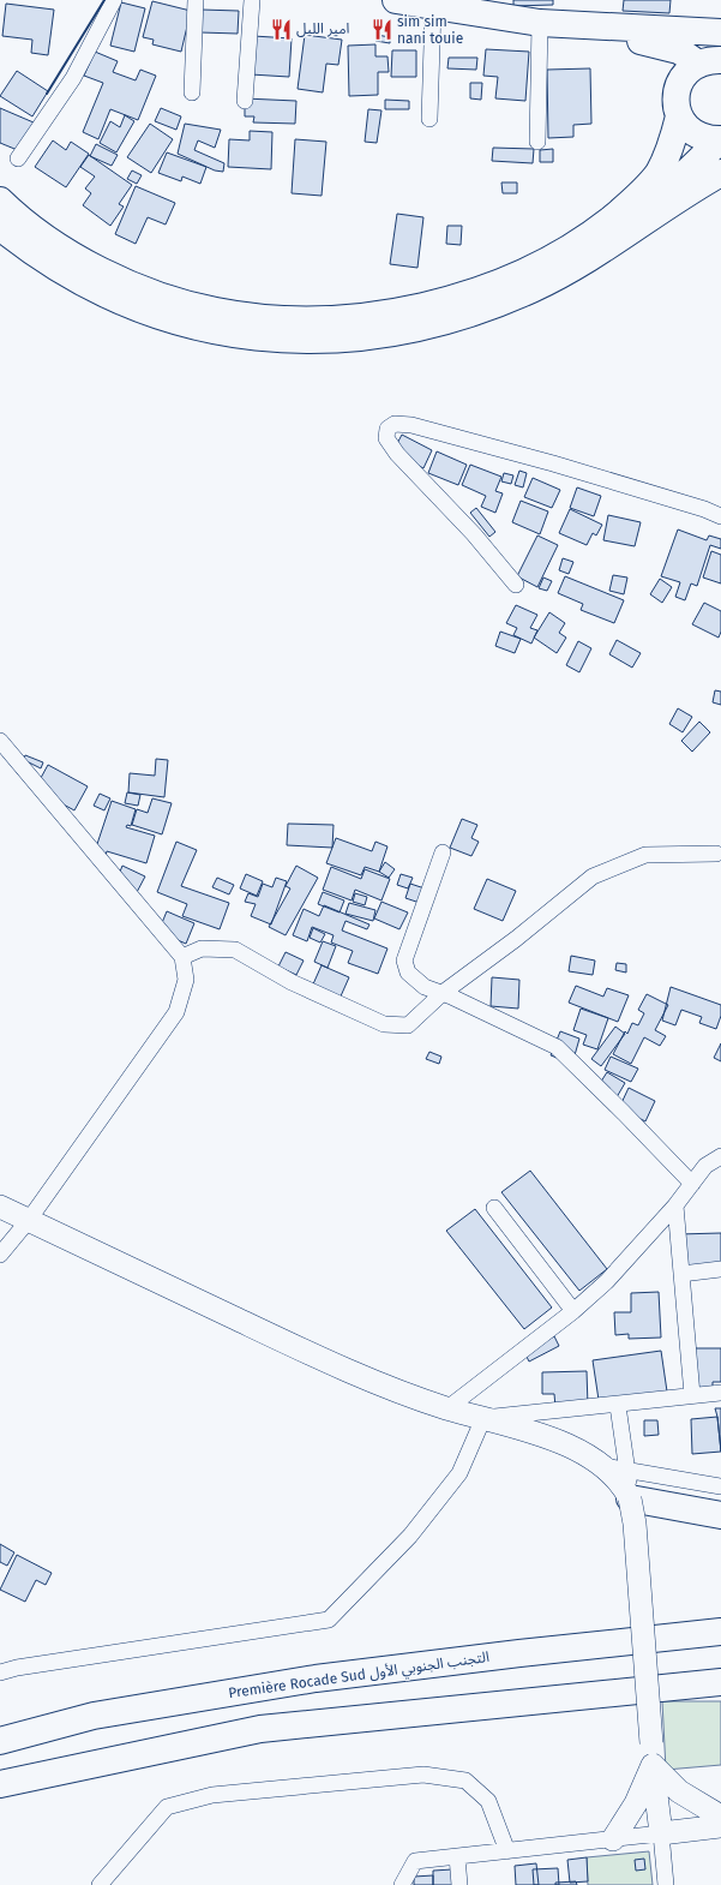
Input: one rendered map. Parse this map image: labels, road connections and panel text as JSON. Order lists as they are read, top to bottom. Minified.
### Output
{"streets":{"highway":["Première Rocade Sud التجنب الجنوبي الأول"]},"places":{"restaurant":["امير الليل","sim sim nani touie"]}}
